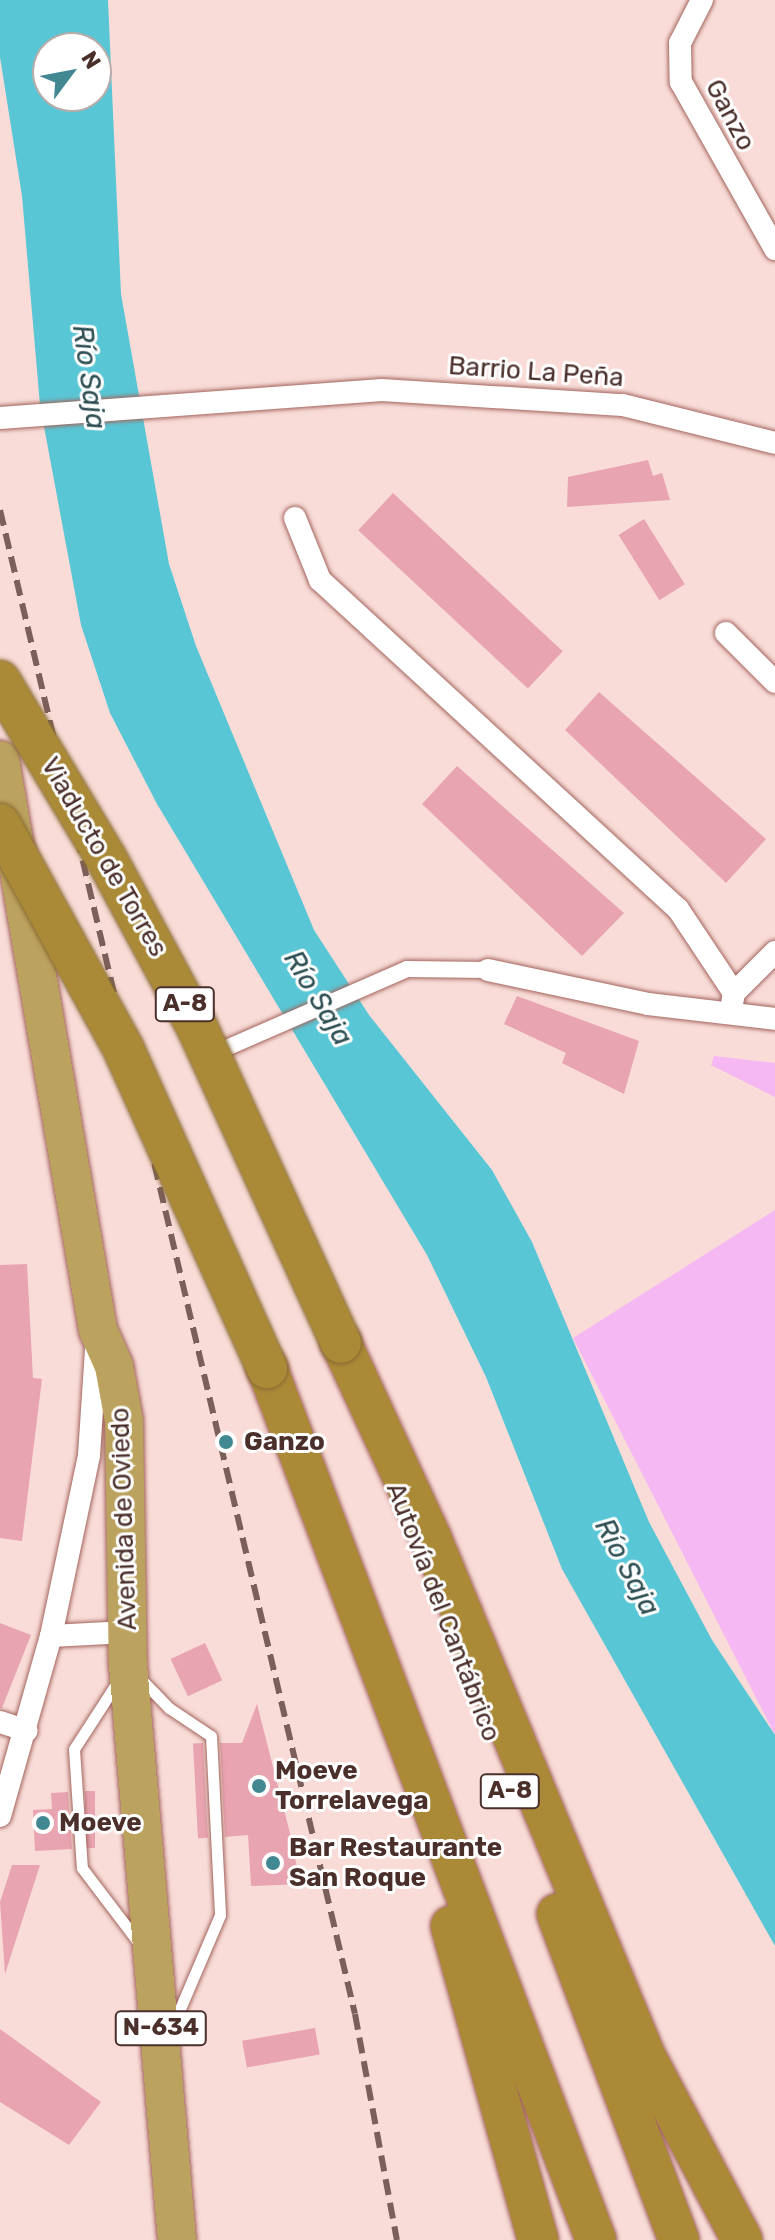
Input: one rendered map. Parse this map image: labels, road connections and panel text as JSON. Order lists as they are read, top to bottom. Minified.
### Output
{"streets":{"highway":["Viaducto de Torres","A-8","Avenida de Oviedo","Autovía del Cantábrico","N-634"],"street":["Ganzo","Barrio La Peña"]},"crossings":[["Viaducto de Torres","Autovía del Cantábrico"]],"water":["Río Saja"],"places":["Ganzo","Moeve Torrelavega","Moeve","Bar Restaurante San Roque"],"north":"top right"}
